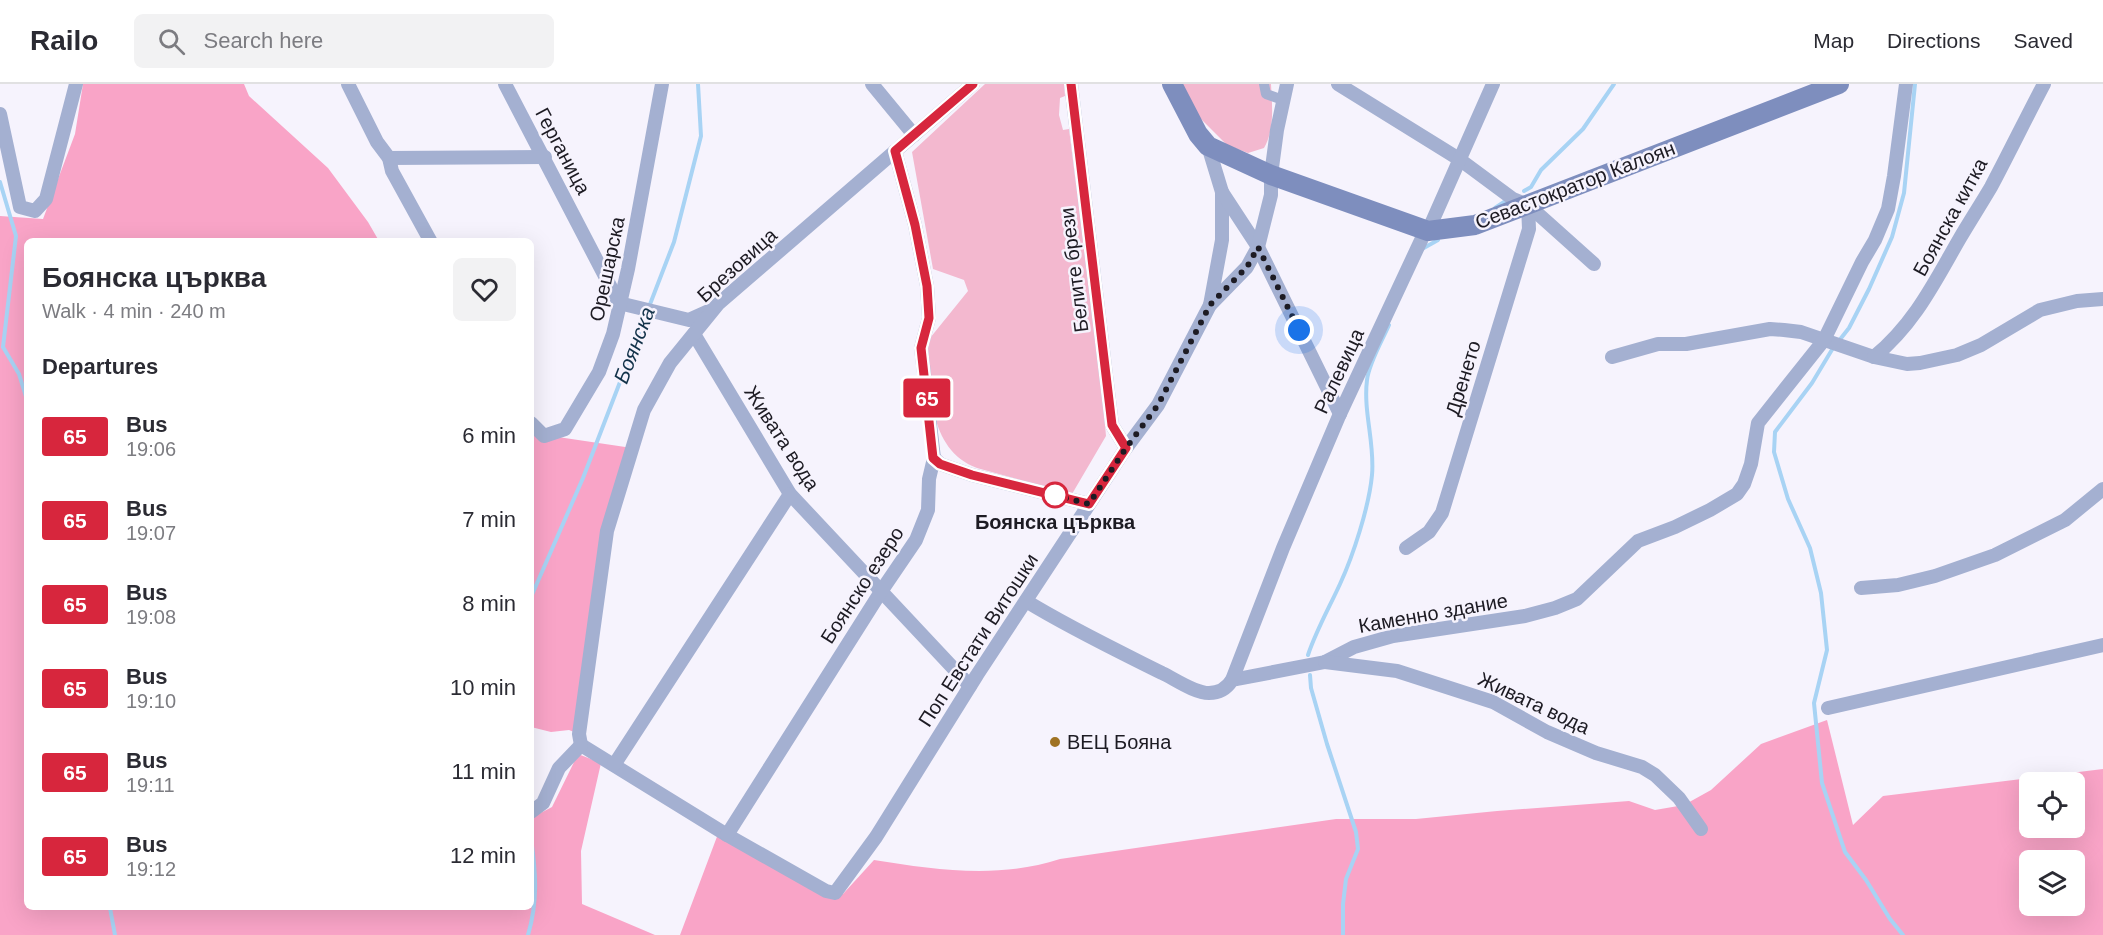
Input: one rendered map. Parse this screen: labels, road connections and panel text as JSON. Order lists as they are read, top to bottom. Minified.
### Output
{"streets":{"main road":["Севастократор Калоян"],"street":["Герганица","Боянска китка","Брезовица","Орешарска","Белите брези","Ралевица","Дренето","Живата вода","Боянско езеро","Каменно здание","Поп Евстати Витошки"]},"crossings":[["Герганица","Орешарска"],["Севастократор Калоян","Ралевица"],["Севастократор Калоян","Дренето"],["Севастократор Калоян","Поп Евстати Витошки"],["Брезовица","Живата вода"],["Брезовица","Боянско езеро"],["Белите брези","Поп Евстати Витошки"],["Ралевица","Каменно здание"],["Живата вода","Боянско езеро"],["Живата вода","Каменно здание"],["Живата вода","Поп Евстати Витошки"],["Боянско езеро","Поп Евстати Витошки"],["Каменно здание","Поп Евстати Витошки"]],"water":["Боянска"],"places":["Боянска църква","ВЕЦ Бояна"],"lines":["bus line 65"],"page":{"header":"Railo","search":"Search here","nav":["Map","Directions","Saved"],"on_map":"65","heading":[["Боянска църква","Walk · 4 min · 240 m"],"Departures"],"list":[{"mark":"65","name":"Bus","note":"19:06","value":"6 min"},{"mark":"65","name":"Bus","note":"19:07","value":"7 min"},{"mark":"65","name":"Bus","note":"19:08","value":"8 min"},{"mark":"65","name":"Bus","note":"19:10","value":"10 min"},{"mark":"65","name":"Bus","note":"19:11","value":"11 min"},{"mark":"65","name":"Bus","note":"19:12","value":"12 min"}]}}
